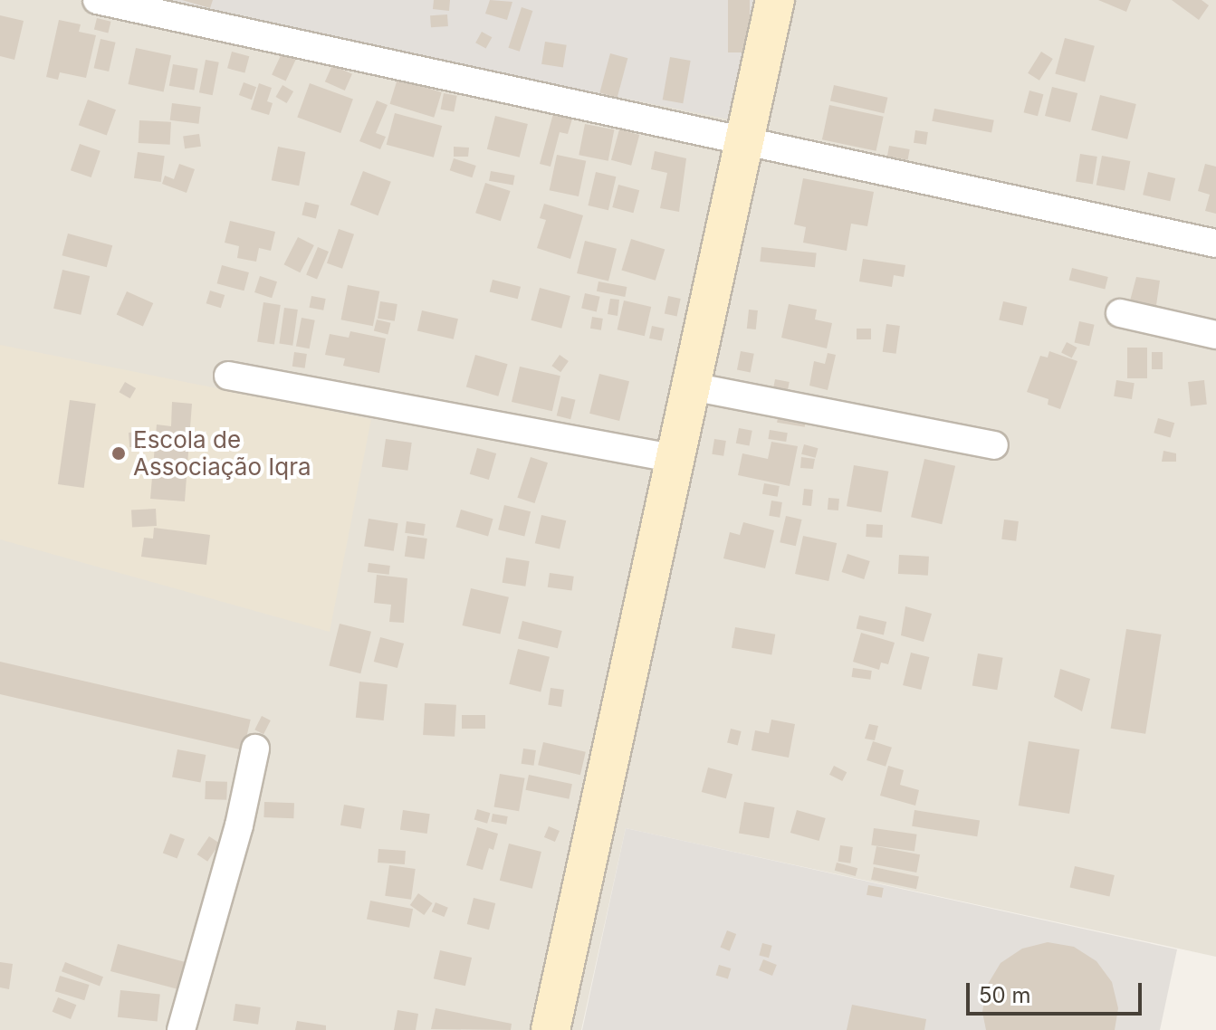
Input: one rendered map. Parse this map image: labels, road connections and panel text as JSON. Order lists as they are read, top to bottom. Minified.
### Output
{"places":["Escola de Associação Iqra"],"scale_bar":"50 m"}
